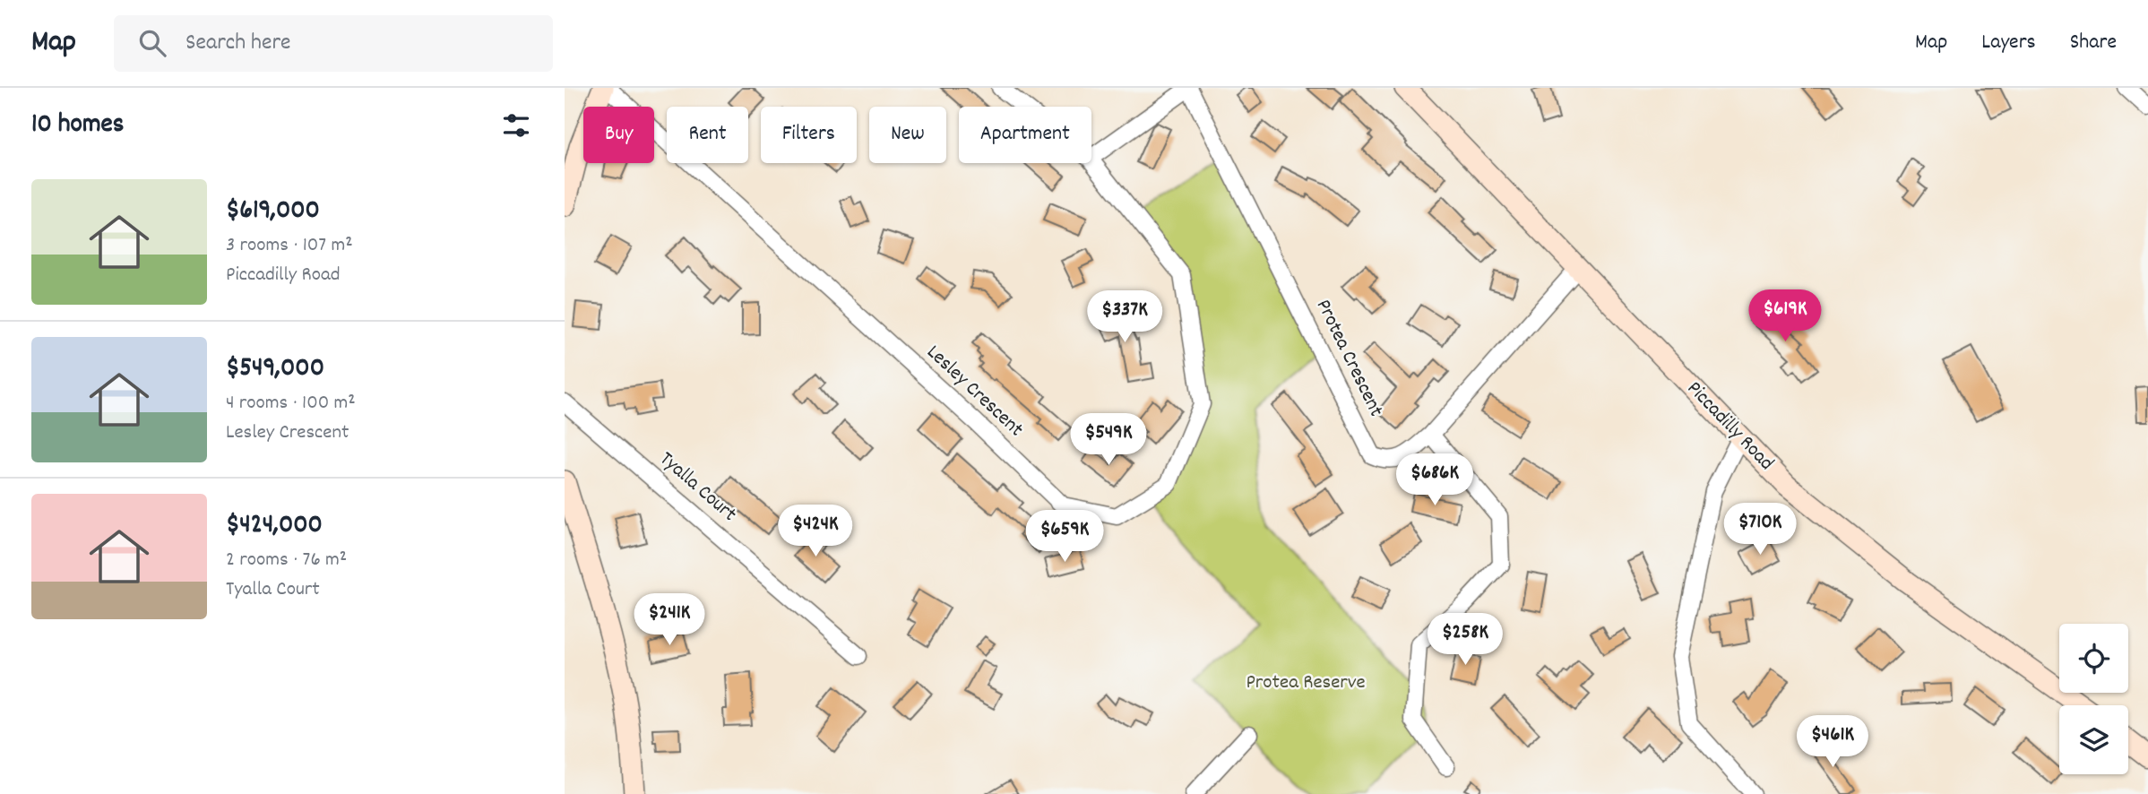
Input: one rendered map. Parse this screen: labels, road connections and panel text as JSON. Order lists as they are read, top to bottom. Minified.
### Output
{"streets":{"main road":["Piccadilly Road"],"street":["Protea Crescent","Lesley Crescent","Tyalla Court"]},"crossings":[["Protea Crescent","Piccadilly Road"]],"parks":["Protea Reserve"],"page":{"header":"Map","search":"Search here","nav":["Map","Layers","Share"],"heading":"10 homes","chip":["Buy","Rent","Filters","New","Apartment"],"list":[{"name":"$619,000","note":"3 rooms · 107 m² · Piccadilly Road"},{"name":"$549,000","note":"4 rooms · 100 m² · Lesley Crescent"},{"name":"$424,000","note":"2 rooms · 76 m² · Tyalla Court"}],"price":["$619K","$337K","$549K","$686K","$710K","$424K","$659K","$241K","$258K","$461K"]}}
